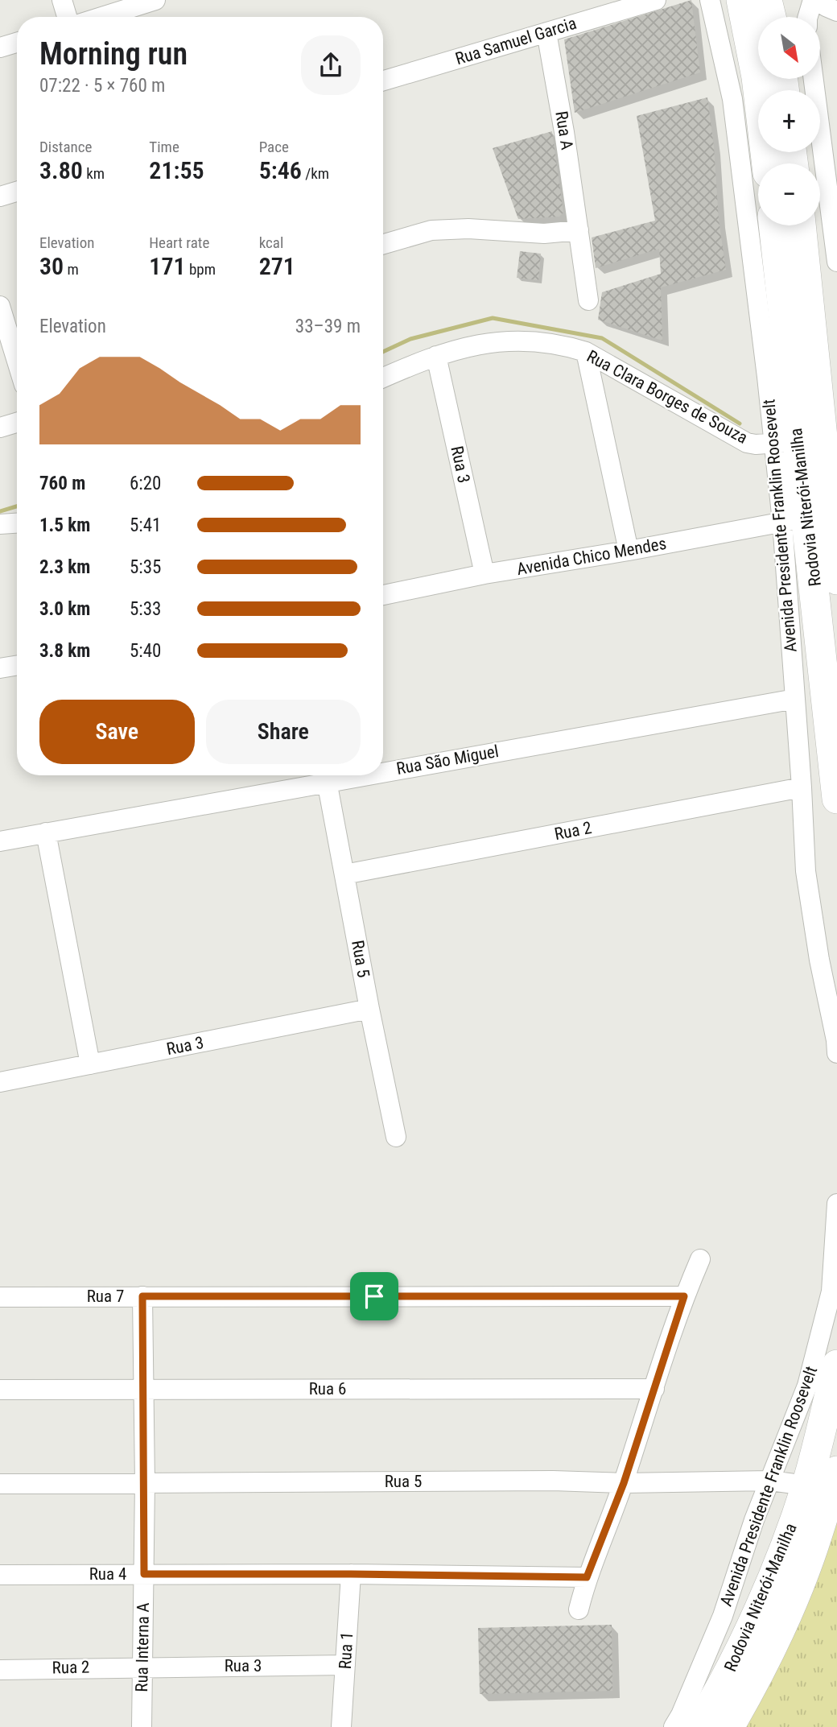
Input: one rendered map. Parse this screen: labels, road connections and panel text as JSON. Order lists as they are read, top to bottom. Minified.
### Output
{"streets":{"highway":["Rodovia Niterói-Manilha"],"street":["Rua Samuel Garcia","Rua A","Rua Clara Borges de Souza","Rua 3","Avenida Presidente Franklin Roosevelt","Avenida Chico Mendes","Rua São Miguel","Rua 2","Rua 5","Rua 7","Rua 6","Rua 4","Rua Interna A","Rua 1"]},"crossings":[["Rua Samuel Garcia","Rua A"],["Rua Clara Borges de Souza","Rua 3"],["Rua Clara Borges de Souza","Rodovia Niterói-Manilha"],["Rua Clara Borges de Souza","Avenida Presidente Franklin Roosevelt"],["Rua 3","Avenida Chico Mendes"],["Rua 3","Rua 2"],["Rua 3","Rua 5"],["Rua 3","Rua Interna A"],["Rua 3","Rua 1"],["Rodovia Niterói-Manilha","Avenida Presidente Franklin Roosevelt"],["Rodovia Niterói-Manilha","Avenida Chico Mendes"],["Rodovia Niterói-Manilha","Rua 5"],["Avenida Presidente Franklin Roosevelt","Avenida Chico Mendes"],["Avenida Presidente Franklin Roosevelt","Rua São Miguel"],["Avenida Presidente Franklin Roosevelt","Rua 2"],["Avenida Presidente Franklin Roosevelt","Rua 5"],["Rua São Miguel","Rua 5"],["Rua 2","Rua 5"],["Rua 2","Rua Interna A"],["Rua 5","Rua Interna A"],["Rua 7","Rua Interna A"],["Rua 6","Rua Interna A"],["Rua 4","Rua Interna A"],["Rua 4","Rua 1"]],"north":"bottom right","page":{"map_buttons":["+","−"],"heading":["Morning run","07:22 · 5 × 760 m"],"stats":[["Distance","3.80 km"],["Time","21:55"],["Pace","5:46 /km"],["Elevation","30 m"],["Heart rate","171 bpm"],["kcal","271"]],"chart":["Elevation","33–39 m"],"list":[{"name":"760 m","note":"6:20"},{"name":"1.5 km","note":"5:41"},{"name":"2.3 km","note":"5:35"},{"name":"3.0 km","note":"5:33"},{"name":"3.8 km","note":"5:40"}],"buttons":["Save","Share"]}}
